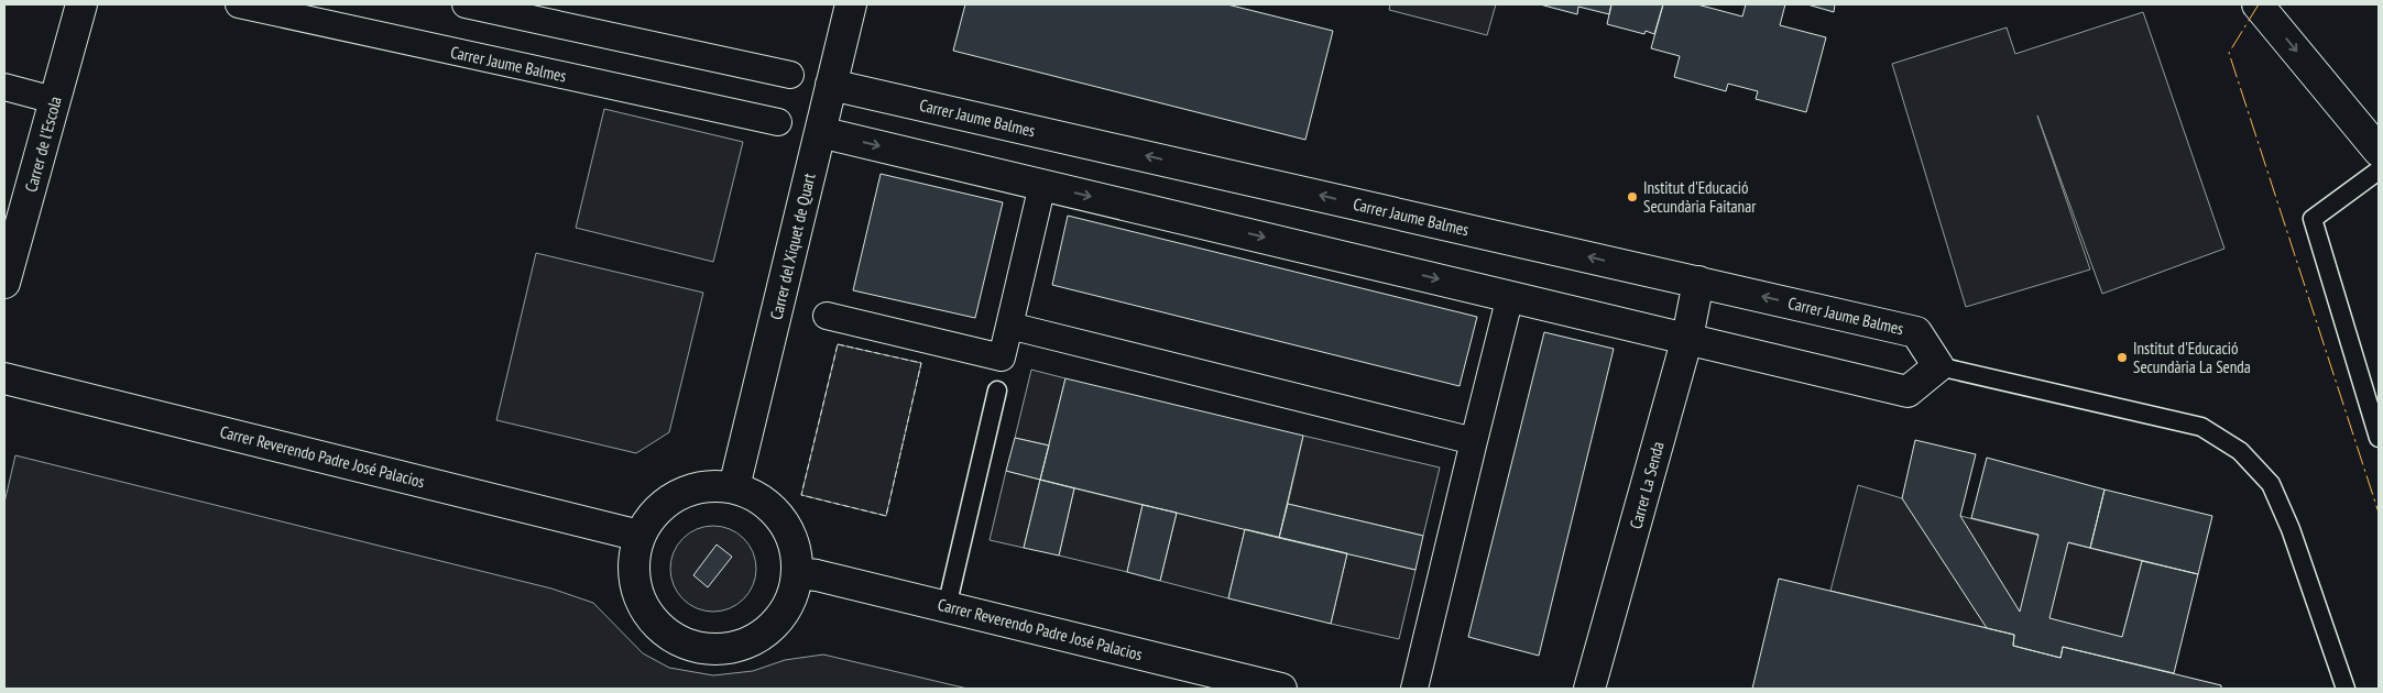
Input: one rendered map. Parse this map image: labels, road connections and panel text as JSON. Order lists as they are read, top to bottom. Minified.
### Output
{"streets":{"street":["Carrer Jaume Balmes","Carrer de l'Escola","Carrer del Xiquet de Quart","Carrer Reverendo Padre José Palacios","Carrer La Senda"]},"crossings":[["Carrer Jaume Balmes","Carrer del Xiquet de Quart"],["Carrer Jaume Balmes","Carrer La Senda"],["Carrer del Xiquet de Quart","Carrer Reverendo Padre José Palacios"]],"places":["Institut d'Educació Secundària Faitanar","Institut d'Educació Secundària La Senda"]}
